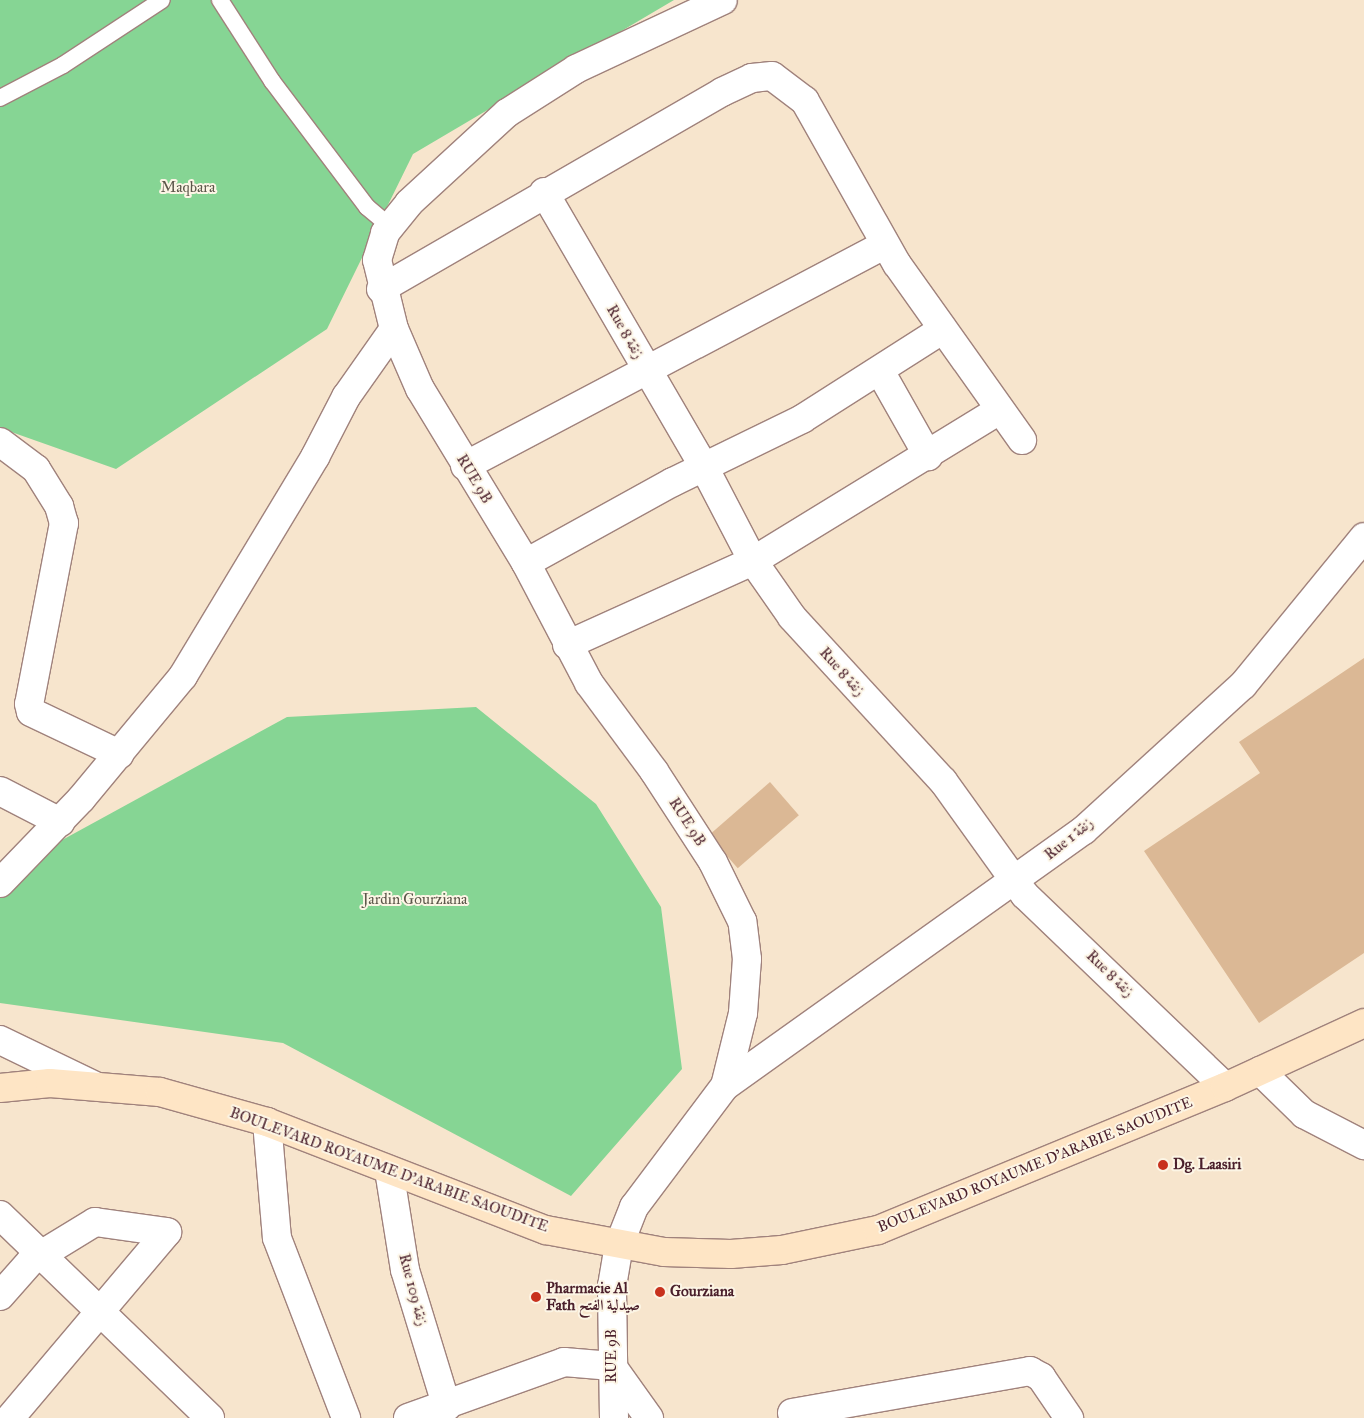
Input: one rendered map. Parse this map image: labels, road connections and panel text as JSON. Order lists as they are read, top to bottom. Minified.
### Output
{"streets":{"main road":["BOULEVARD ROYAUME D'ARABIE SAOUDITE"],"street":["Rue 8 زنقة","RUE 9B","Rue 1 زنقة","Rue 109 زنقة"]},"crossings":[["Rue 8 زنقة","Rue 1 زنقة"],["Rue 8 زنقة","BOULEVARD ROYAUME D'ARABIE SAOUDITE"],["RUE 9B","Rue 1 زنقة"],["RUE 9B","BOULEVARD ROYAUME D'ARABIE SAOUDITE"],["BOULEVARD ROYAUME D'ARABIE SAOUDITE","Rue 109 زنقة"]],"parks":["Maqbara","Jardin Gourziana"],"places":["Dg. Laasiri","Gourziana","Pharmacie Al Fath صيدلية الفتح"]}
